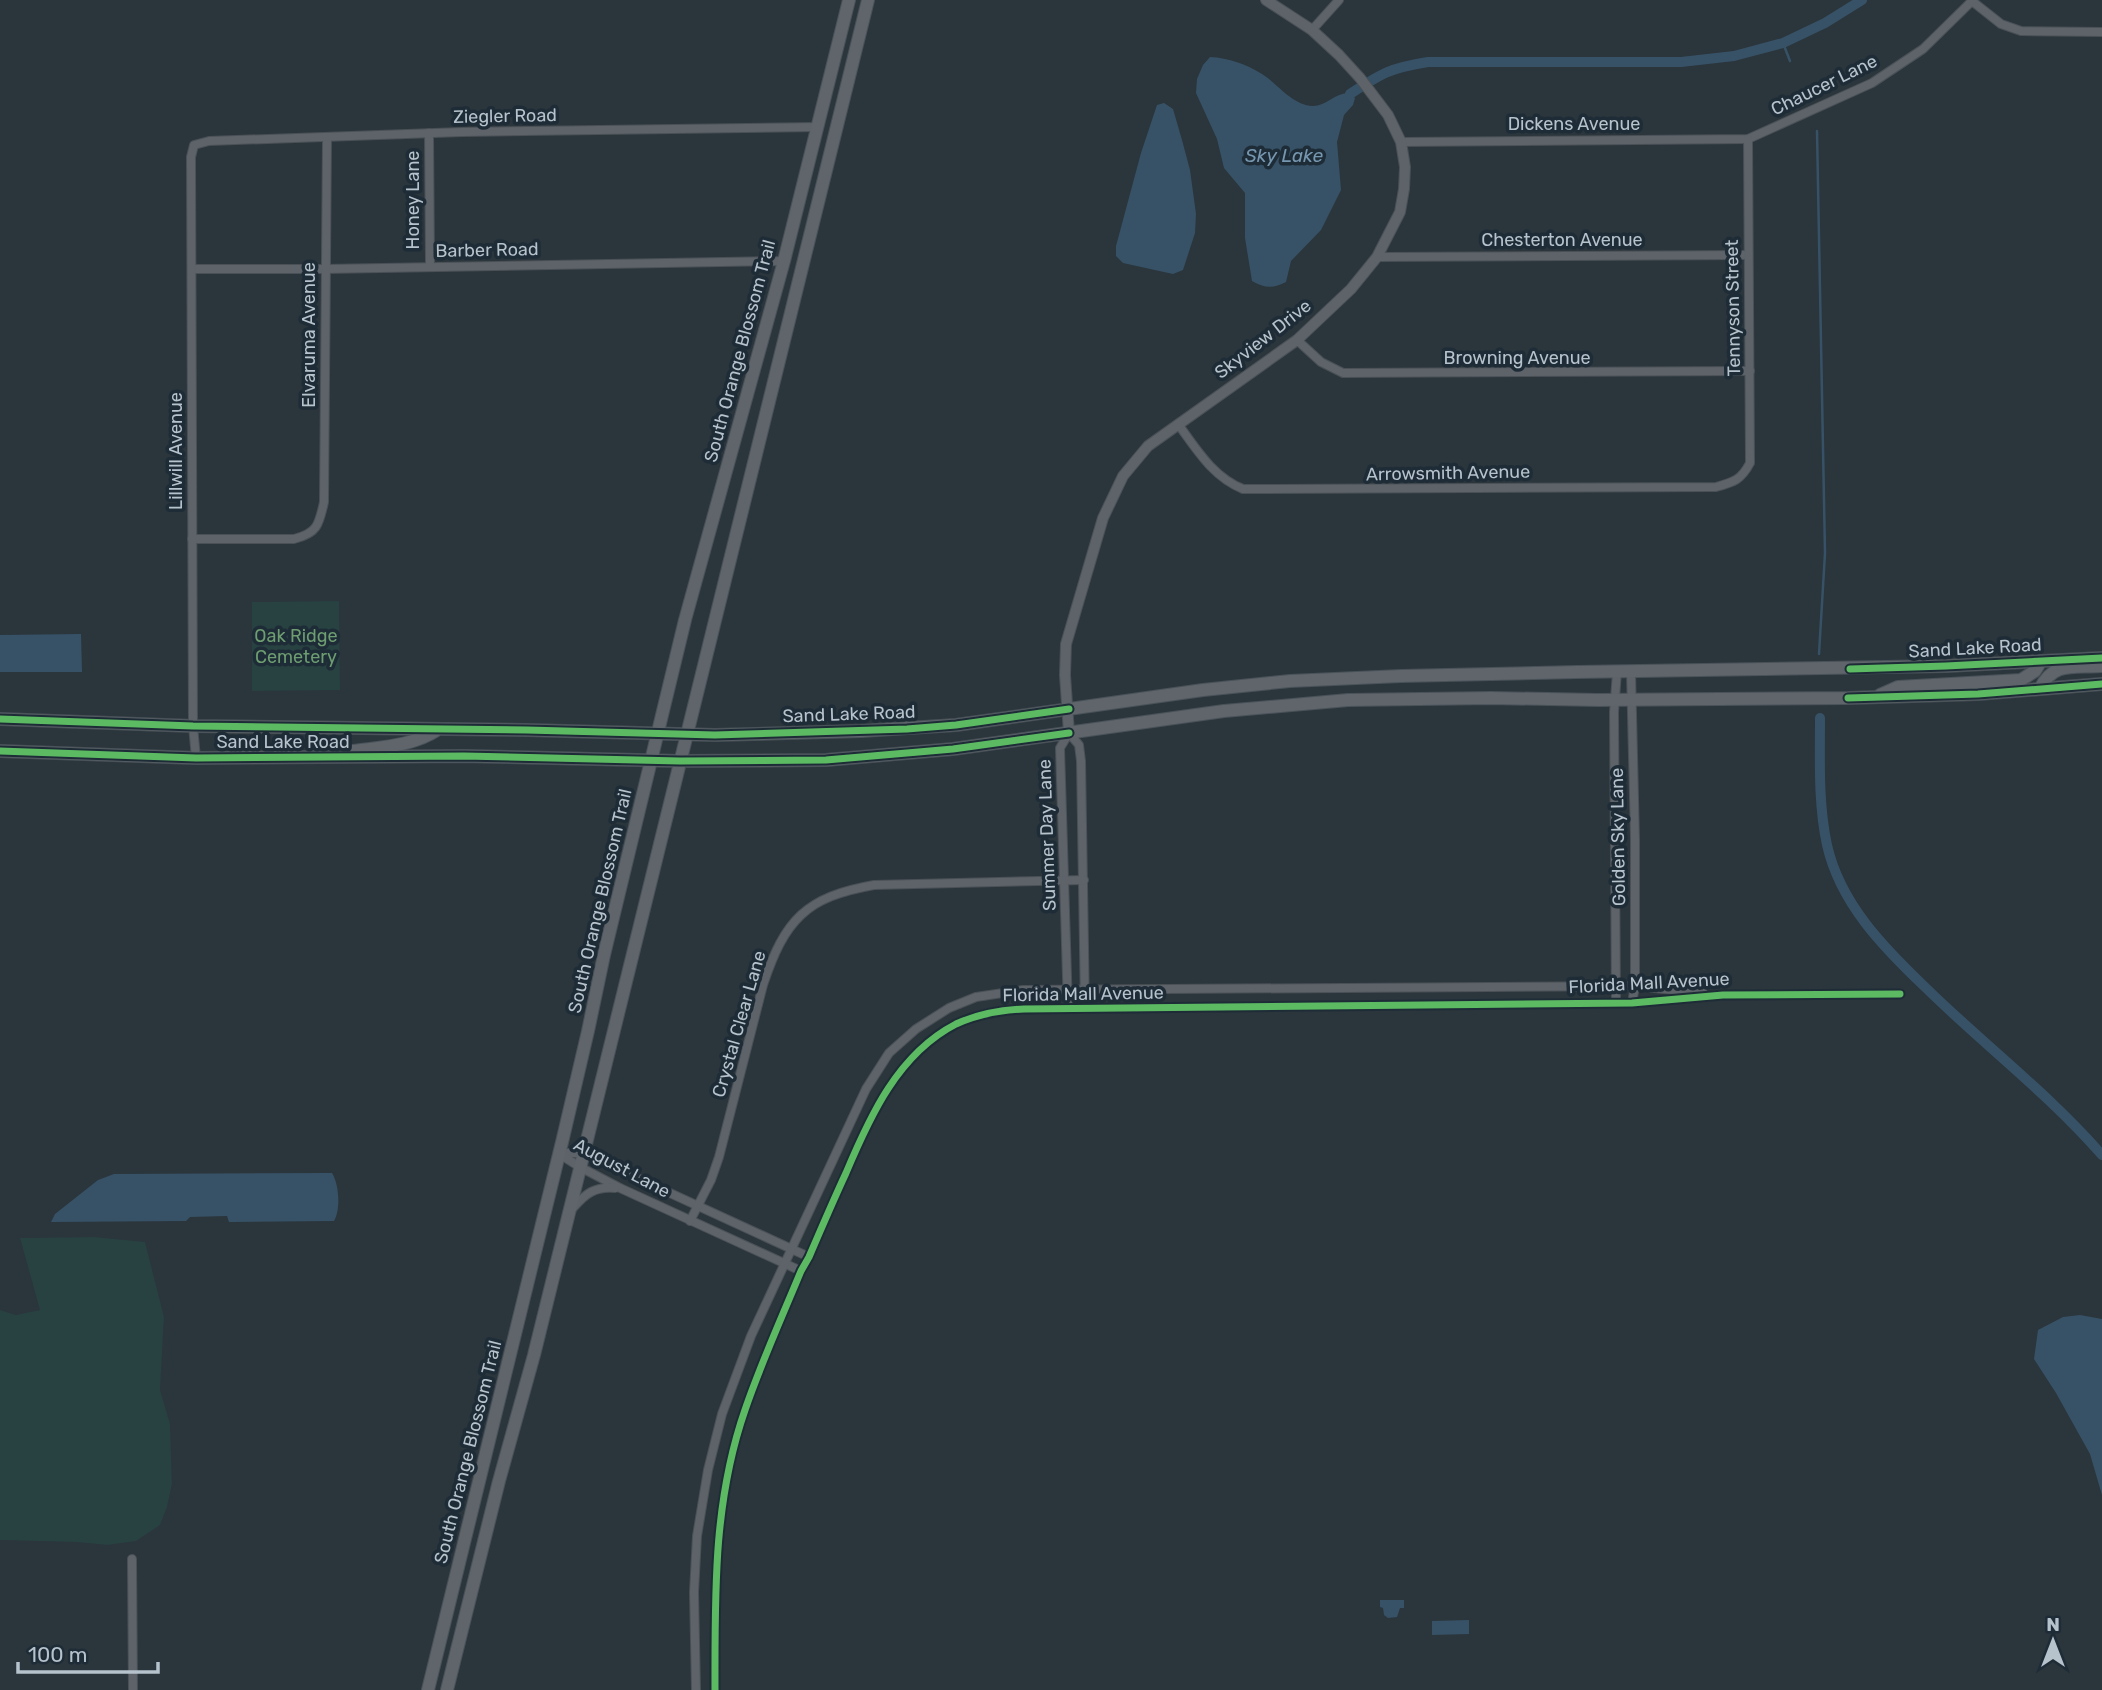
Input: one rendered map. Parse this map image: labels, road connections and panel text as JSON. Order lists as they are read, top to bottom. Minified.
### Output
{"streets":{"main road":["South Orange Blossom Trail","Sand Lake Road"],"street":["Chaucer Lane","Ziegler Road","Dickens Avenue","Honey Lane","Chesterton Avenue","Barber Road","Tennyson Street","Elvaruma Avenue","Skyview Drive","Browning Avenue","Lillwill Avenue","Arrowsmith Avenue","Summer Day Lane","Golden Sky Lane","Florida Mall Avenue","Crystal Clear Lane","August Lane"]},"crossings":[["Chaucer Lane","Dickens Avenue"],["Chaucer Lane","Tennyson Street"],["Ziegler Road","Honey Lane"],["Ziegler Road","Elvaruma Avenue"],["Ziegler Road","South Orange Blossom Trail"],["Ziegler Road","Lillwill Avenue"],["Dickens Avenue","Tennyson Street"],["Dickens Avenue","Skyview Drive"],["Honey Lane","Barber Road"],["Chesterton Avenue","Tennyson Street"],["Chesterton Avenue","Skyview Drive"],["Barber Road","Elvaruma Avenue"],["Barber Road","South Orange Blossom Trail"],["Barber Road","Lillwill Avenue"],["Tennyson Street","Browning Avenue"],["Tennyson Street","Arrowsmith Avenue"],["Elvaruma Avenue","Lillwill Avenue"],["Skyview Drive","Browning Avenue"],["Skyview Drive","Arrowsmith Avenue"],["Skyview Drive","Sand Lake Road"],["Skyview Drive","Summer Day Lane"],["South Orange Blossom Trail","Sand Lake Road"],["South Orange Blossom Trail","August Lane"],["Lillwill Avenue","Sand Lake Road"],["Sand Lake Road","Summer Day Lane"],["Sand Lake Road","Golden Sky Lane"],["Summer Day Lane","Florida Mall Avenue"],["Summer Day Lane","Crystal Clear Lane"],["Golden Sky Lane","Florida Mall Avenue"],["Florida Mall Avenue","August Lane"],["Crystal Clear Lane","August Lane"]],"water":["Sky Lake"],"parks":["Oak Ridge Cemetery"],"scale_bar":"100 m","north":"top"}
